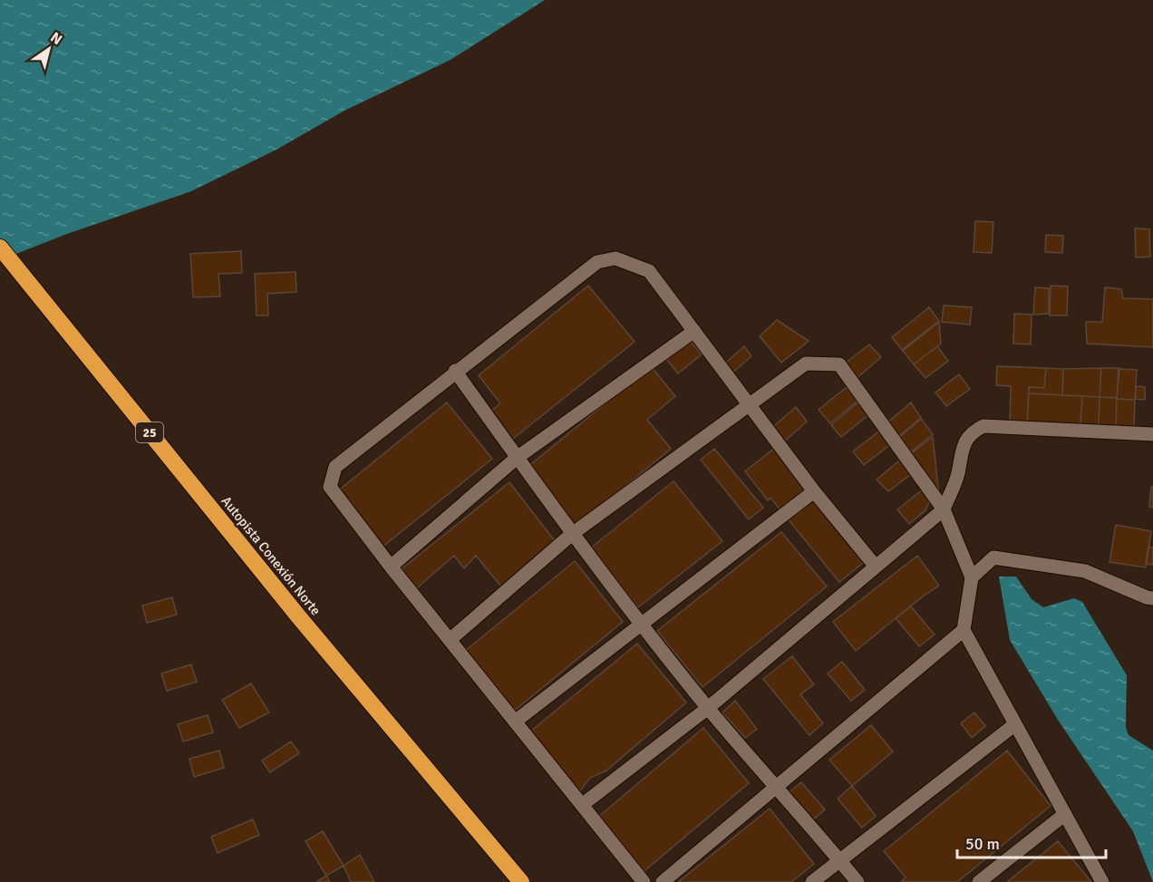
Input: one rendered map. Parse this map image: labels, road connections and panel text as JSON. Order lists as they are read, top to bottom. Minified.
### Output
{"streets":{"highway":["25","Autopista Conexión Norte"]},"scale_bar":"50 m","north":"top right"}
